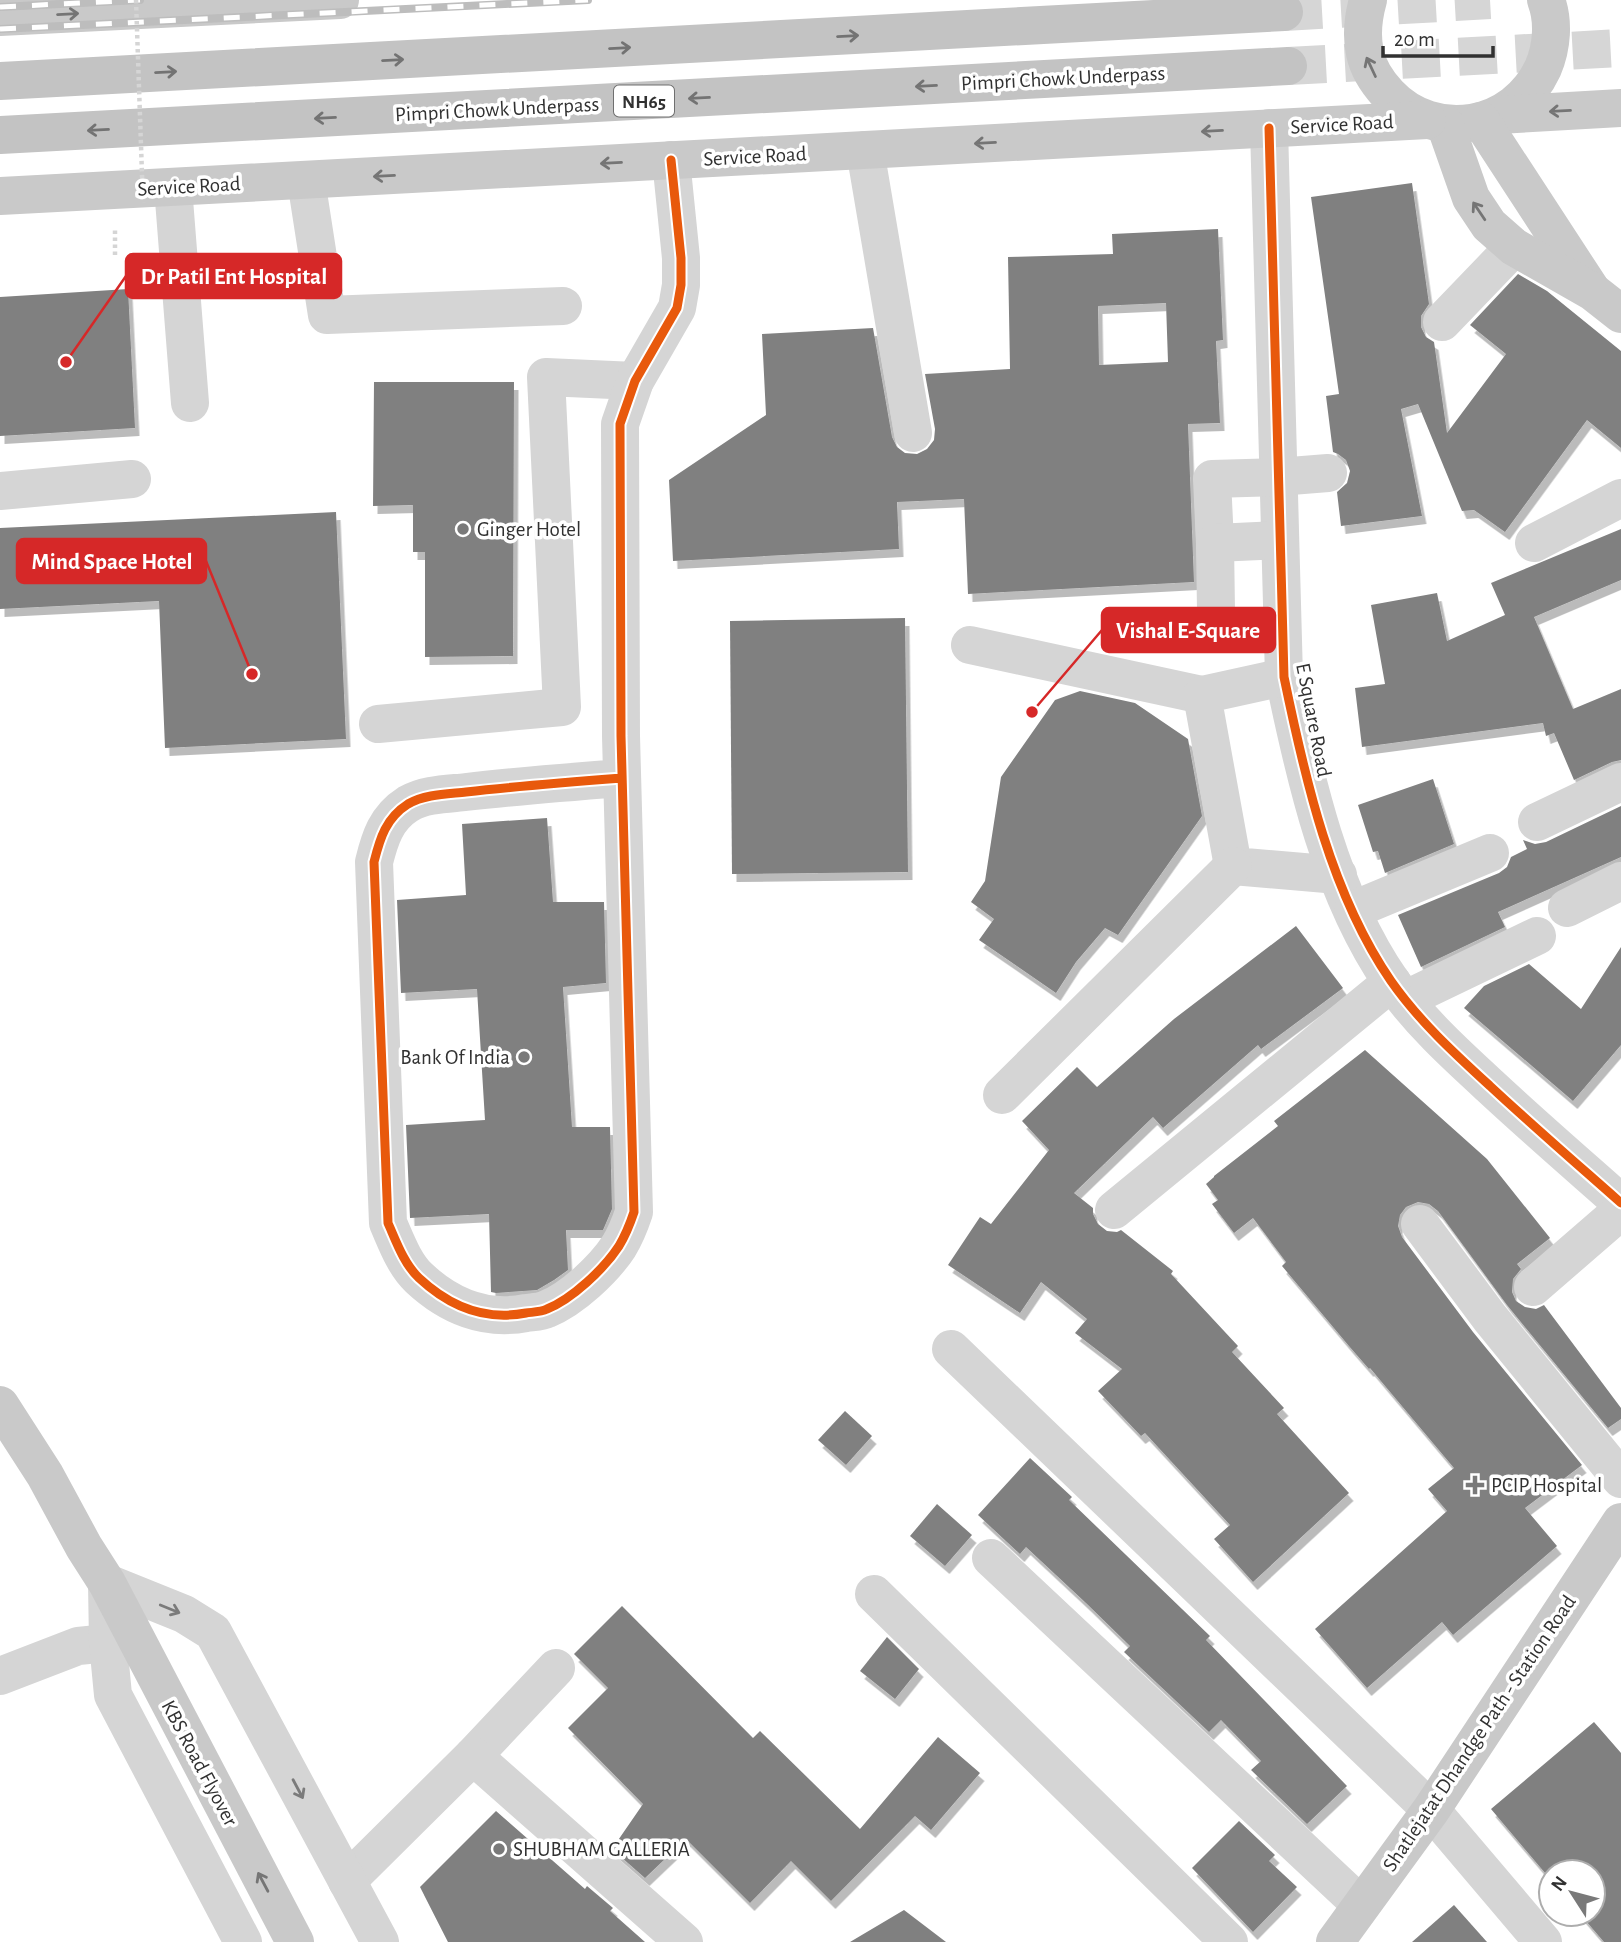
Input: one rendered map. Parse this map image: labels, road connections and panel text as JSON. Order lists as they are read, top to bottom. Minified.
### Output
{"streets":{"highway":["Pimpri Chowk Underpass","NH65"],"main road":["Service Road","Shatlejatat Dhandge Path - Station Road","KBS Road Flyover"],"street":["E Square Road"]},"crossings":[["Service Road","E Square Road"]],"one_way":["Service Road","KBS Road Flyover"],"places":{"other":["Dr Patil Ent Hospital","Ginger Hotel","Mind Space Hotel","Vishal E-Square","Bank Of India","SHUBHAM GALLERIA"],"health":["PCIP Hospital"]},"scale_bar":"20 m","north":"top left"}
